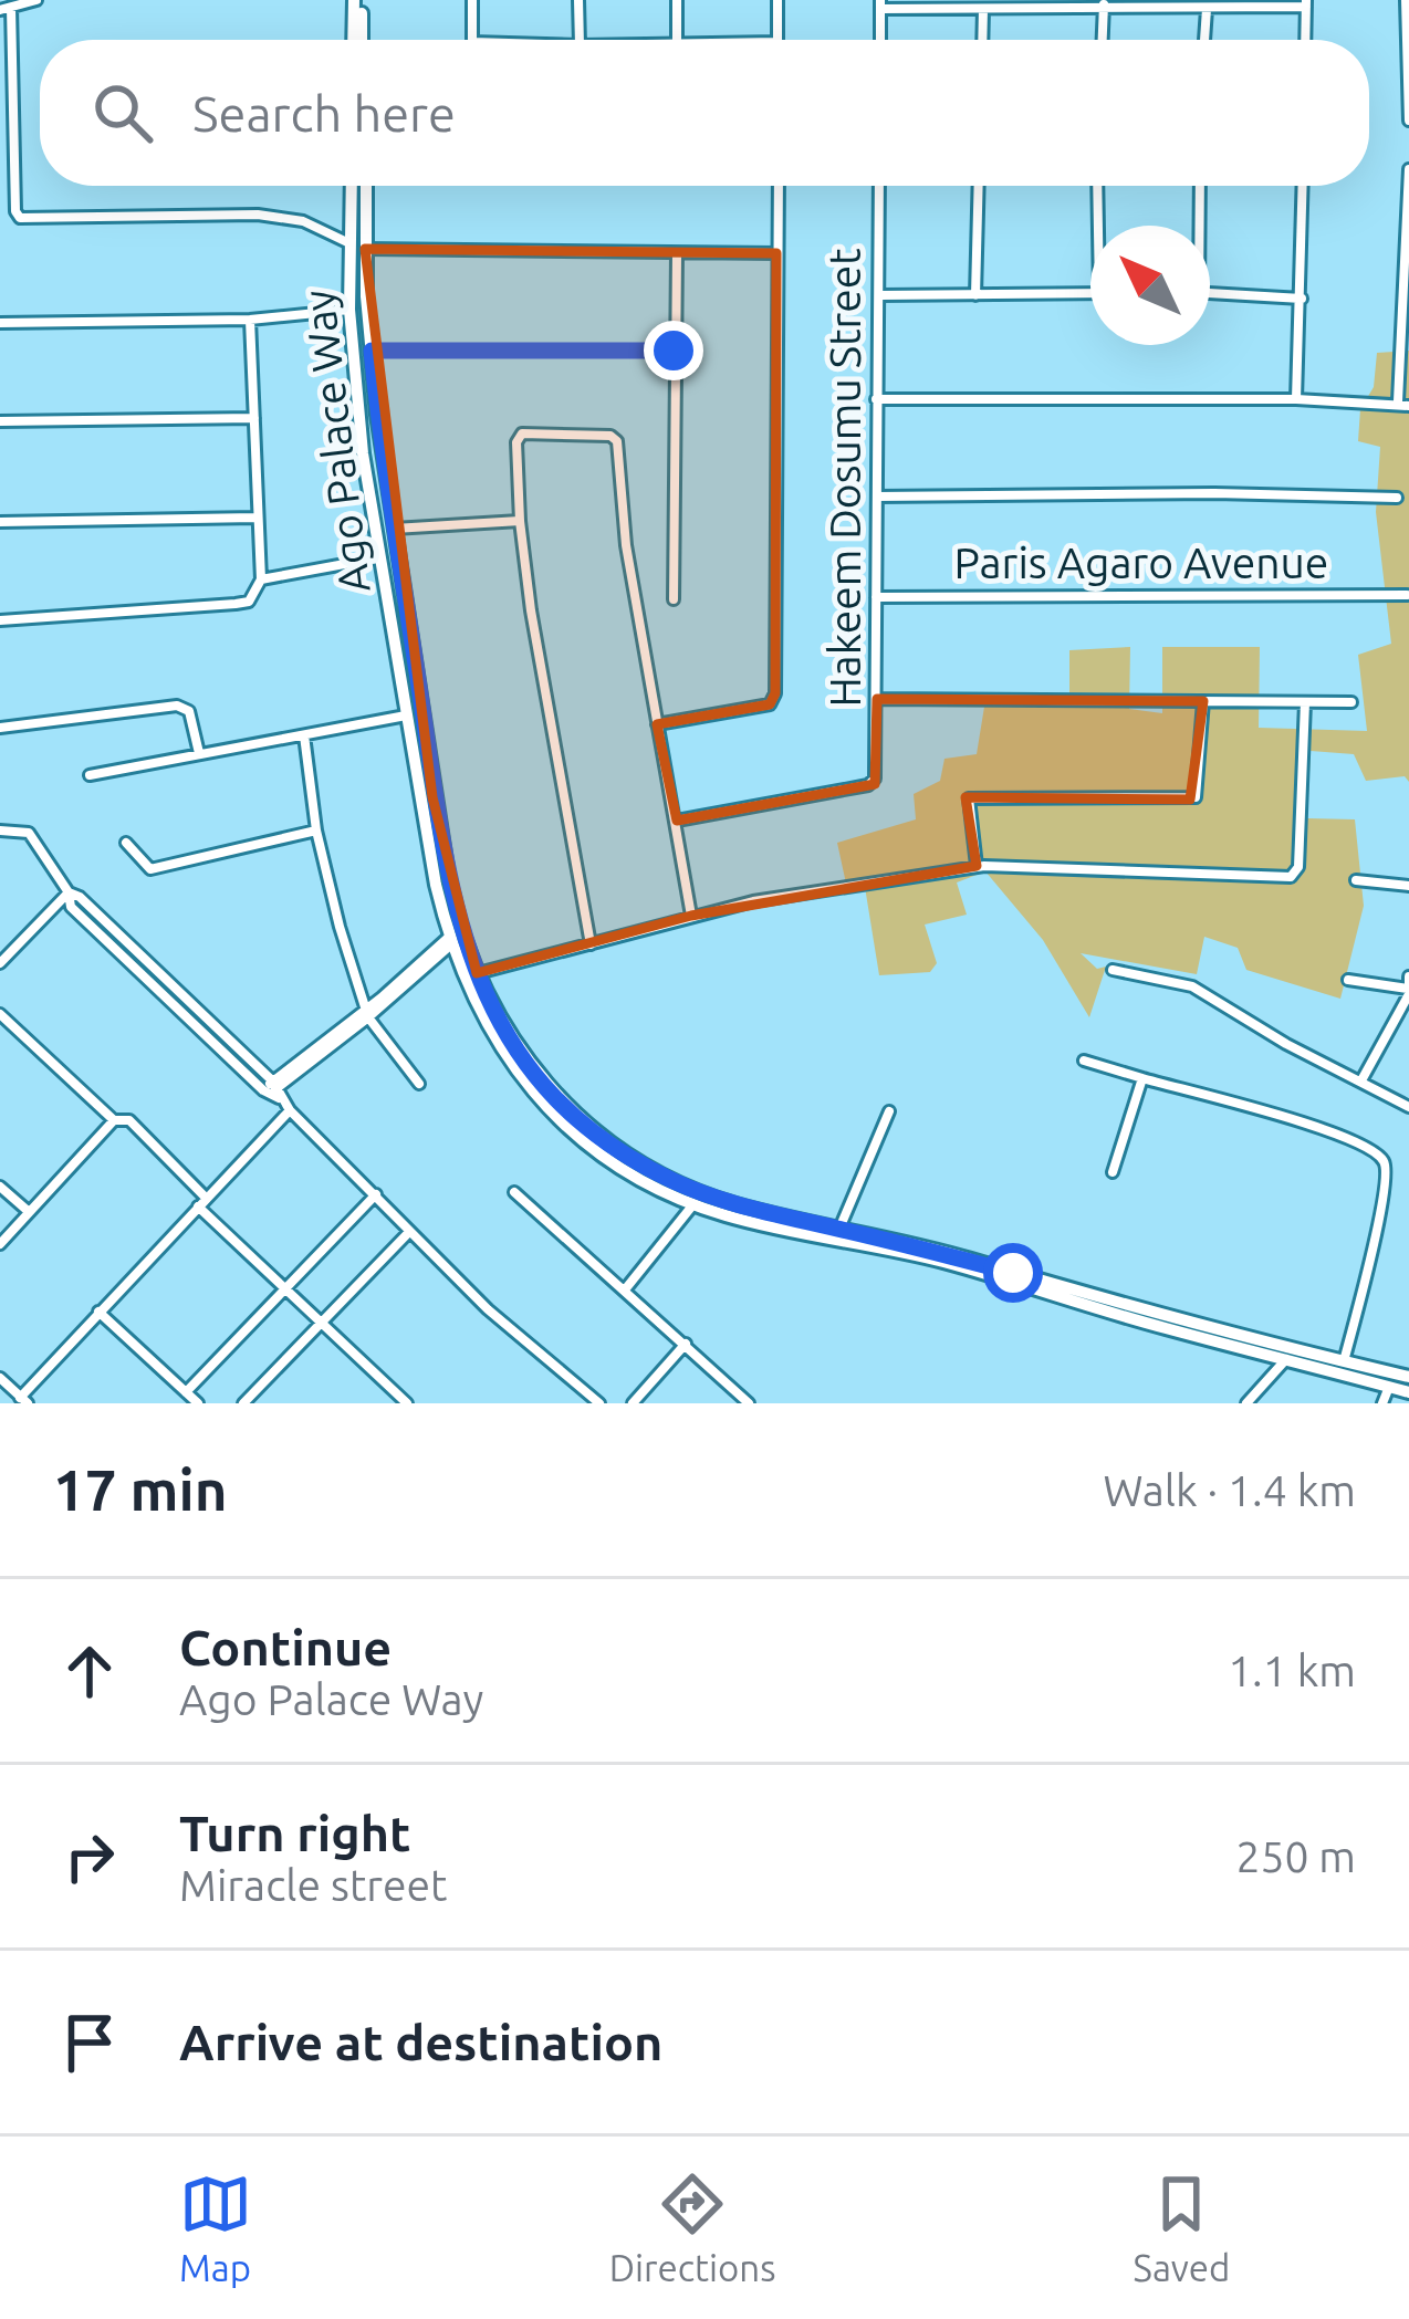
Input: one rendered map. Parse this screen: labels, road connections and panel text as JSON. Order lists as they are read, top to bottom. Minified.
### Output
{"streets":{"main road":["Ago Palace Way"],"street":["Hakeem Dosumu Street","Paris Agaro Avenue"]},"crossings":[["Hakeem Dosumu Street","Paris Agaro Avenue"]],"north":"top left","page":{"search":"Search here","heading":["17 min","Walk · 1.4 km"],"list":[["Continue","Ago Palace Way","1.1 km"],["Turn right","Miracle street","250 m"],"Arrive at destination"],"nav":["Map","Directions","Saved"]}}
